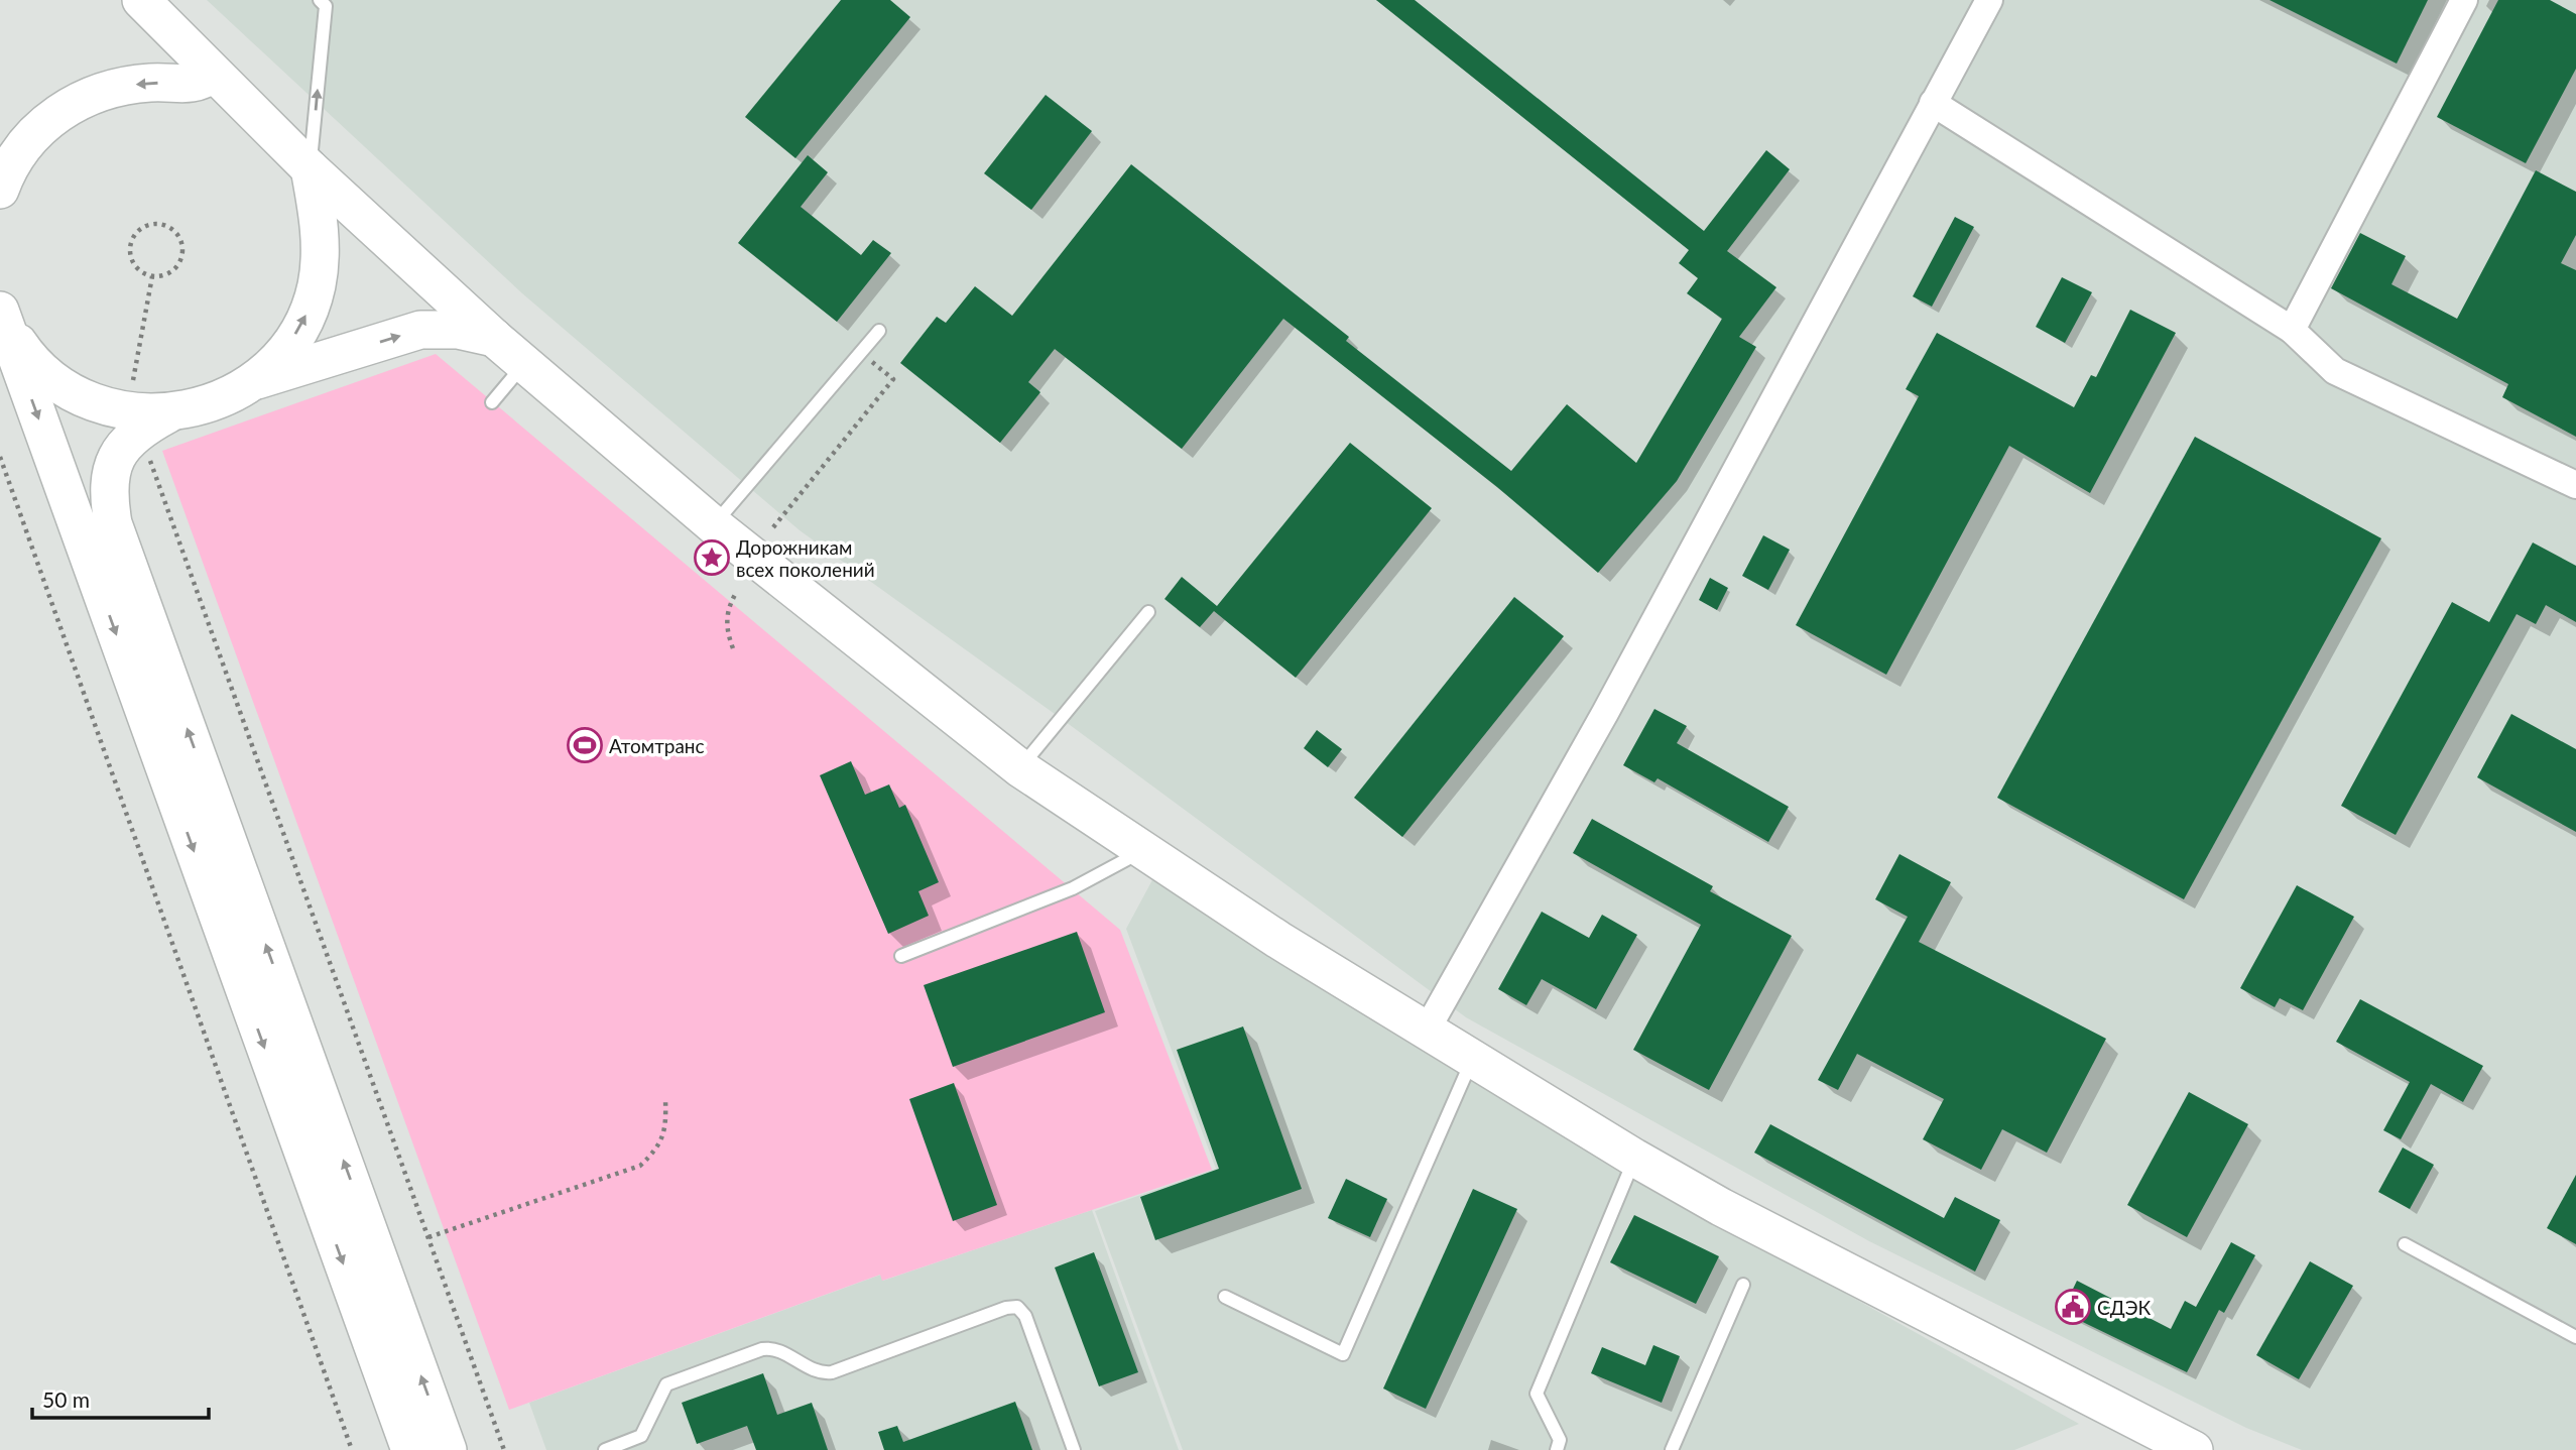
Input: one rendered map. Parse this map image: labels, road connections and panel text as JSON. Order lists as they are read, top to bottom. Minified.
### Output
{"places":{"place":["Дорожникам всех поколений"],"sports":["Атомтранс"],"public building":["СДЭК"]},"scale_bar":"50 m"}
